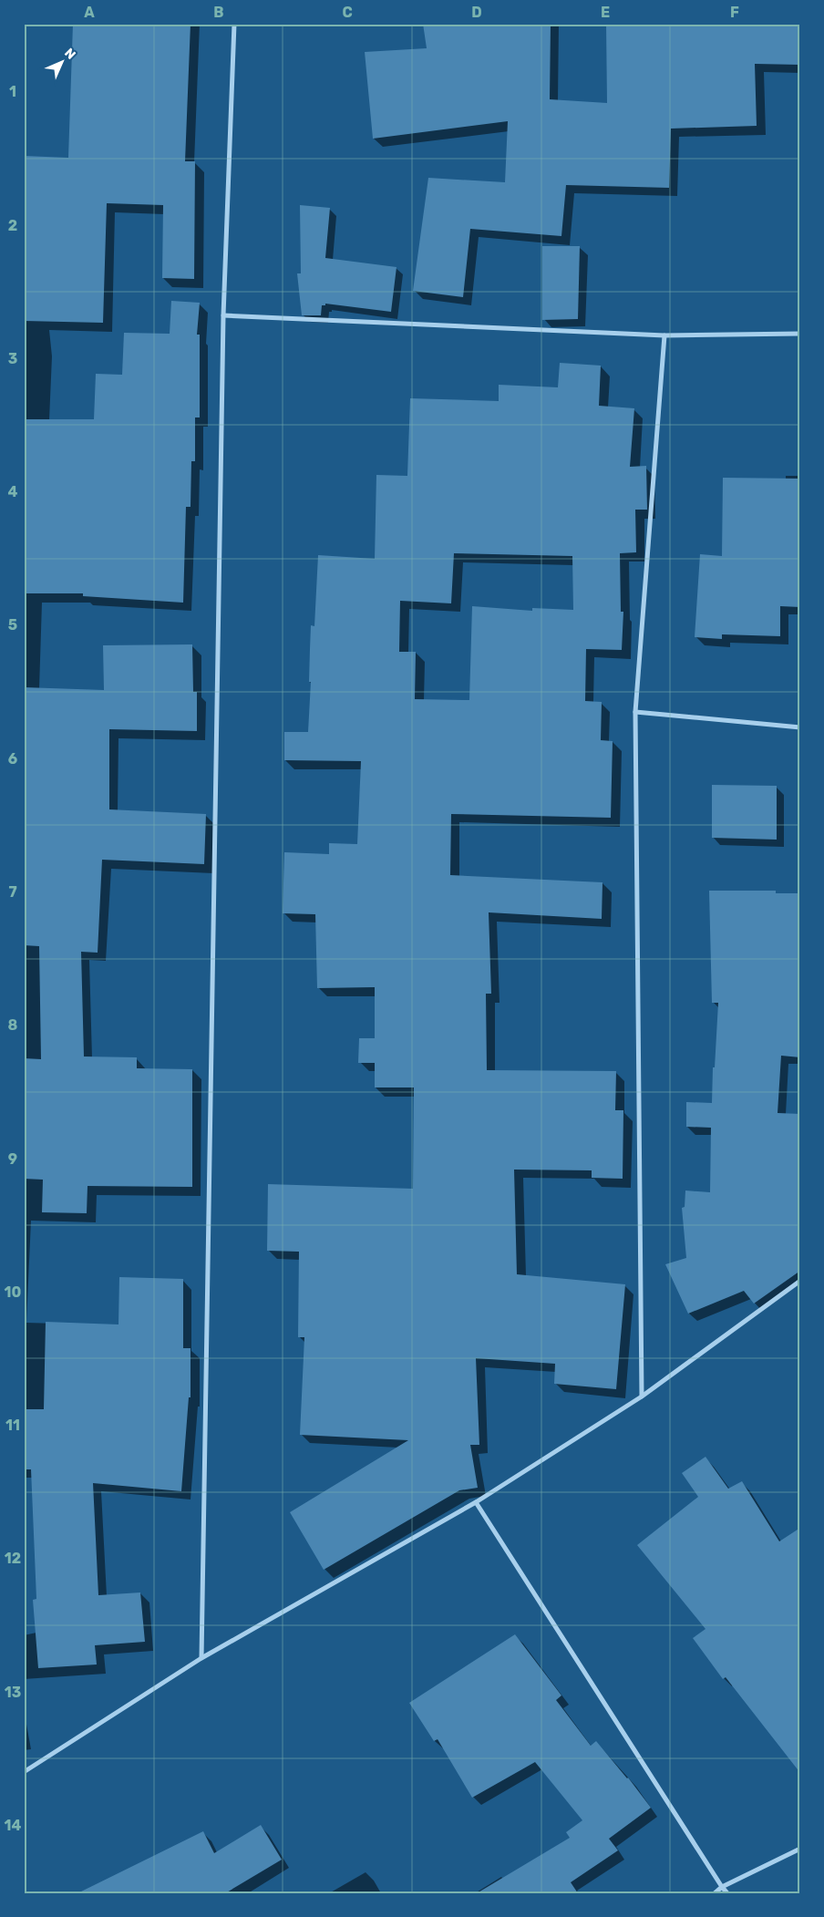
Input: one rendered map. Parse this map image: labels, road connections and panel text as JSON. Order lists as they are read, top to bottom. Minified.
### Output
{"north":"top right","grid":{"columns":["A","B","C","D","E","F"],"rows":["1","2","3","4","5","6","7","8","9","10","11","12","13","14"]}}
